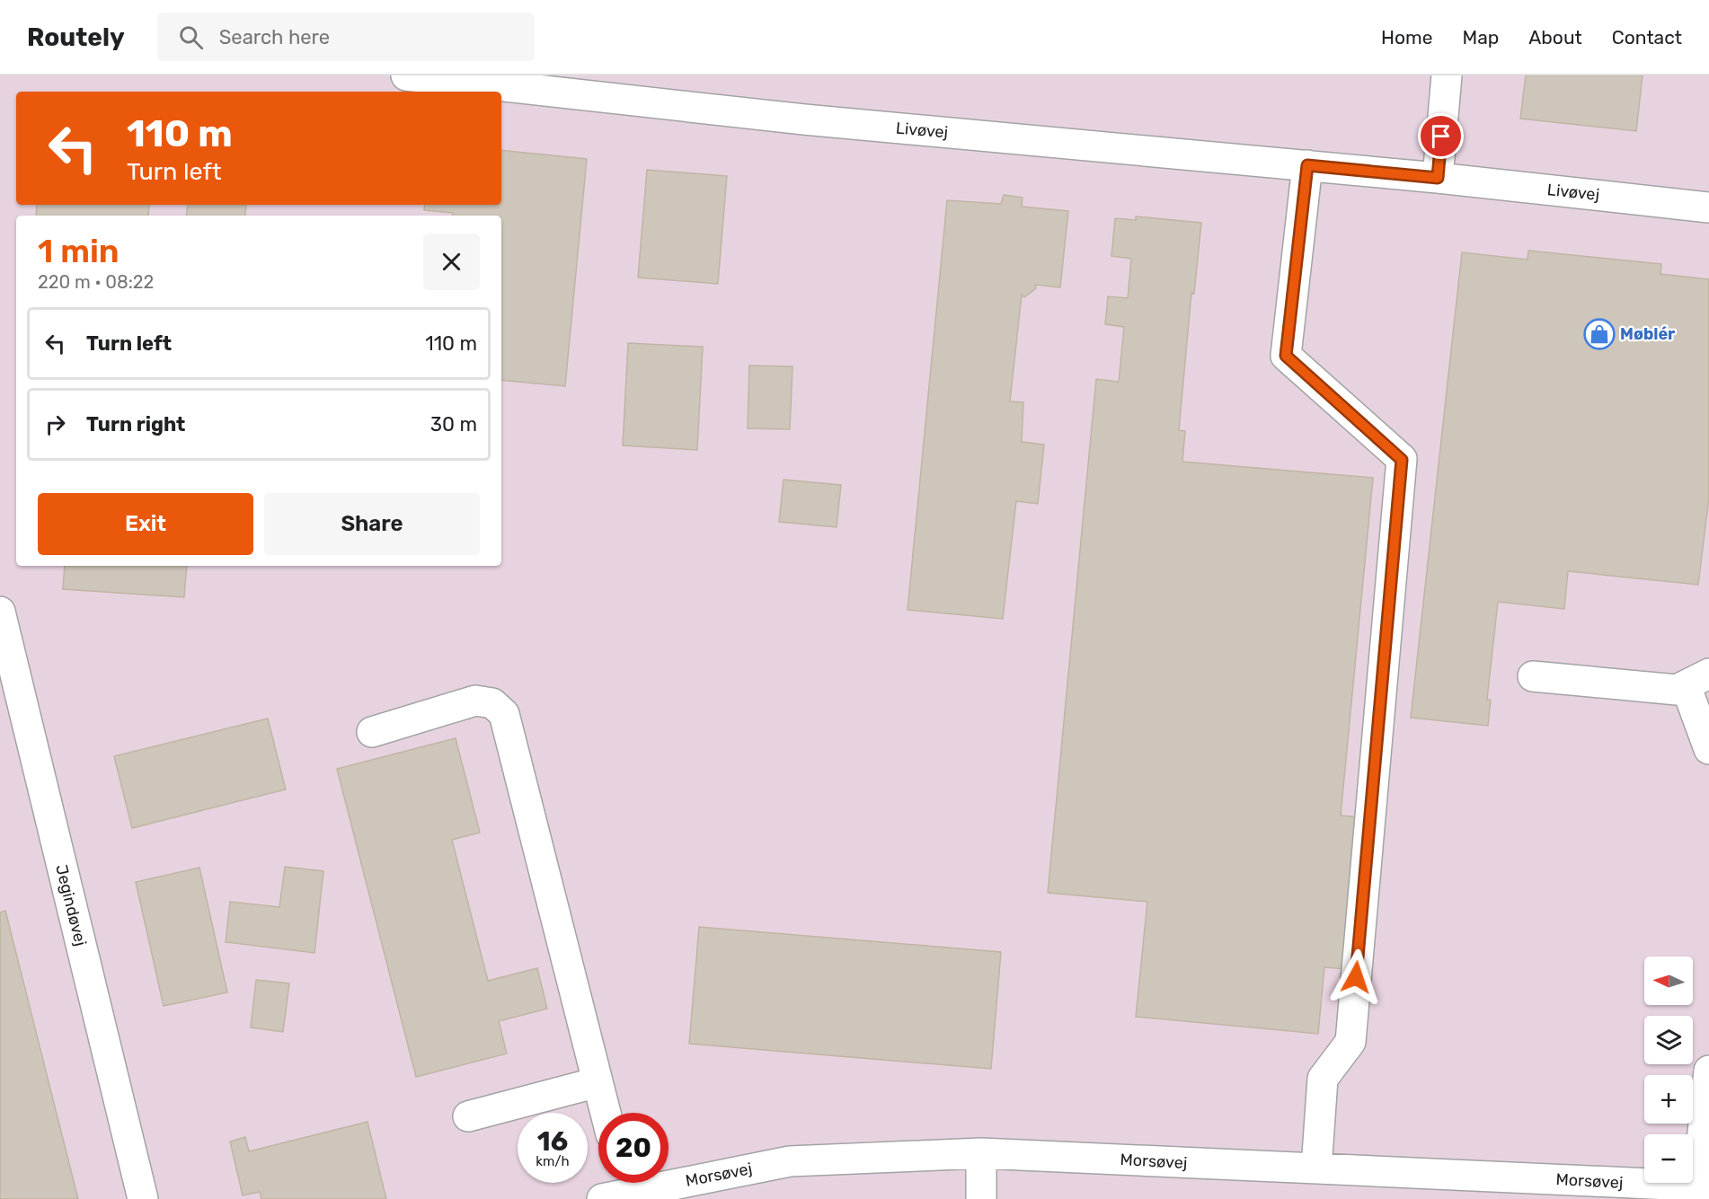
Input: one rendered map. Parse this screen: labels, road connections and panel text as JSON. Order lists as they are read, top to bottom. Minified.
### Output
{"streets":{"street":["Livøvej","Jegindøvej","Morsøvej"]},"places":{"shop":["Møblér"]},"north":"left","page":{"header":"Routely","search":"Search here","nav":["Home","Map","About","Contact"],"turn":["110 m","Turn left"],"heading":["1 min","220 m · 08:22"],"list":[{"name":"Turn left","value":"110 m"},{"name":"Turn right","value":"30 m"}],"buttons":["Exit","Share"],"map_buttons":["+","−"],"speed":"16 km/h","limit":"20"}}
